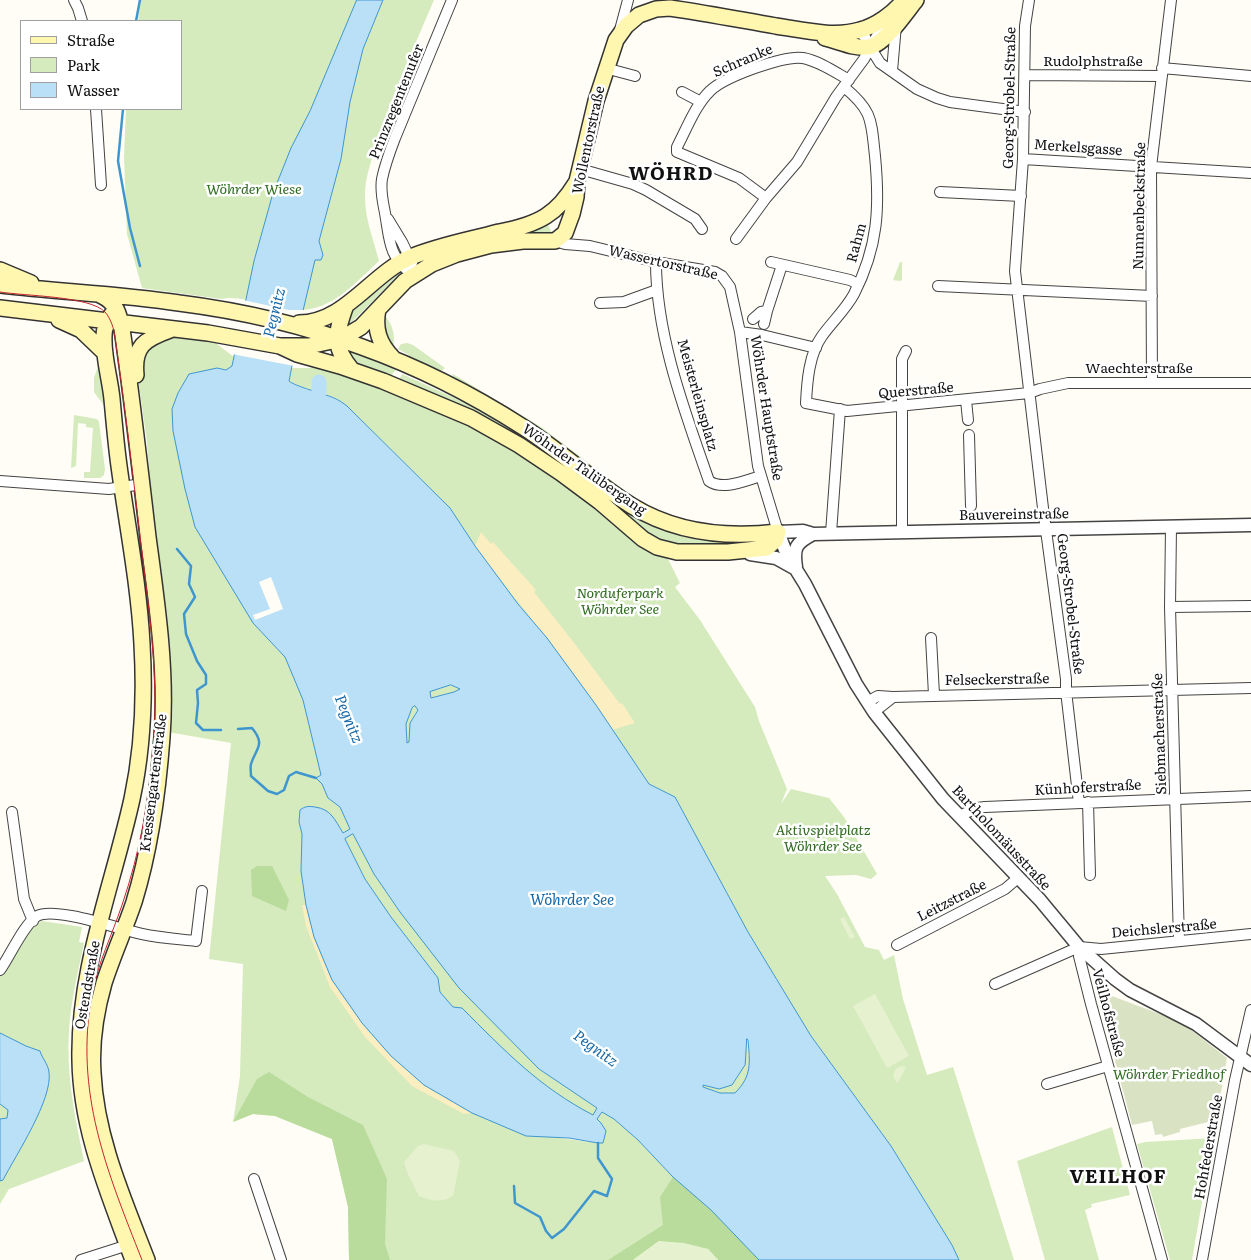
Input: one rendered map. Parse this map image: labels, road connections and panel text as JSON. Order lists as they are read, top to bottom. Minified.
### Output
{"streets":{"main road":["Wollentorstraße","Wassertorstraße","Wöhrder Talübergang","Kressengartenstraße","Ostendstraße"],"street":["Schranke","Rudolphstraße","Georg-Strobel-Straße","Prinzregentenufer","Merkelsgasse","Nunnenbeckstraße","Rahm","Waechterstraße","Querstraße","Meisterleinsplatz","Wöhrder Hauptstraße","Bauvereinstraße","Felseckerstraße","Siebmacherstraße","Künhoferstraße","Bartholomäusstraße","Leitzstraße","Deichslerstraße","Veilhofstraße","Hohfederstraße"]},"crossings":[["Schranke","Rahm"],["Rudolphstraße","Georg-Strobel-Straße"],["Rudolphstraße","Nunnenbeckstraße"],["Georg-Strobel-Straße","Merkelsgasse"],["Georg-Strobel-Straße","Waechterstraße"],["Georg-Strobel-Straße","Querstraße"],["Georg-Strobel-Straße","Bauvereinstraße"],["Georg-Strobel-Straße","Felseckerstraße"],["Georg-Strobel-Straße","Künhoferstraße"],["Prinzregentenufer","Wassertorstraße"],["Wollentorstraße","Wassertorstraße"],["Merkelsgasse","Nunnenbeckstraße"],["Nunnenbeckstraße","Waechterstraße"],["Rahm","Querstraße"],["Wassertorstraße","Meisterleinsplatz"],["Wassertorstraße","Wöhrder Hauptstraße"],["Wassertorstraße","Wöhrder Talübergang"],["Waechterstraße","Querstraße"],["Meisterleinsplatz","Wöhrder Hauptstraße"],["Wöhrder Hauptstraße","Wöhrder Talübergang"],["Wöhrder Hauptstraße","Bauvereinstraße"],["Wöhrder Hauptstraße","Bartholomäusstraße"],["Wöhrder Talübergang","Bauvereinstraße"],["Wöhrder Talübergang","Bartholomäusstraße"],["Bauvereinstraße","Siebmacherstraße"],["Bauvereinstraße","Bartholomäusstraße"],["Felseckerstraße","Siebmacherstraße"],["Felseckerstraße","Bartholomäusstraße"],["Siebmacherstraße","Künhoferstraße"],["Siebmacherstraße","Deichslerstraße"],["Kressengartenstraße","Ostendstraße"],["Künhoferstraße","Bartholomäusstraße"],["Bartholomäusstraße","Leitzstraße"],["Bartholomäusstraße","Deichslerstraße"],["Bartholomäusstraße","Veilhofstraße"],["Bartholomäusstraße","Hohfederstraße"],["Deichslerstraße","Veilhofstraße"]],"districts":["WÖHRD","VEILHOF"],"water":["Pegnitz","Wöhrder See"],"parks":["Wöhrder Wiese","Norduferpark Wöhrder See","Aktivspielplatz Wöhrder See","Wöhrder Friedhof"],"legend":["Straße","Park","Wasser"]}
